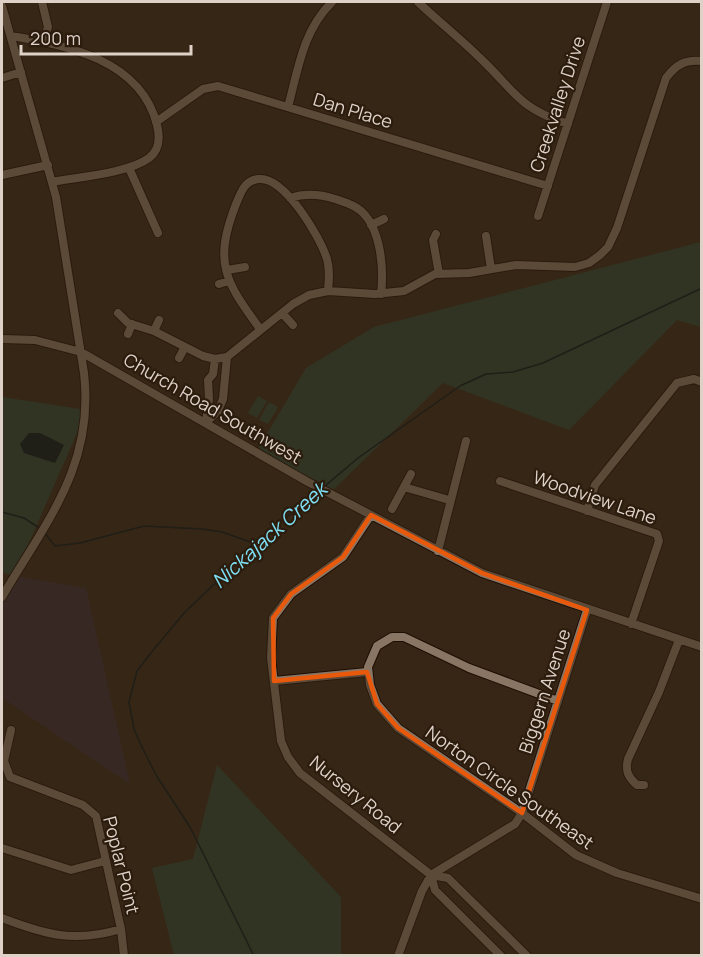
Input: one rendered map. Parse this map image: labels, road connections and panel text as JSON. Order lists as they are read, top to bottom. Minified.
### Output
{"streets":{"street":["Creekvalley Drive","Dan Place","Church Road Southwest","Woodview Lane","Biggern Avenue","Norton Circle Southeast","Nursery Road","Poplar Point"]},"crossings":[["Creekvalley Drive","Dan Place"],["Church Road Southwest","Woodview Lane"],["Church Road Southwest","Biggern Avenue"],["Church Road Southwest","Nursery Road"],["Biggern Avenue","Norton Circle Southeast"],["Biggern Avenue","Nursery Road"]],"water":["Nickajack Creek"],"scale_bar":"200 m"}
